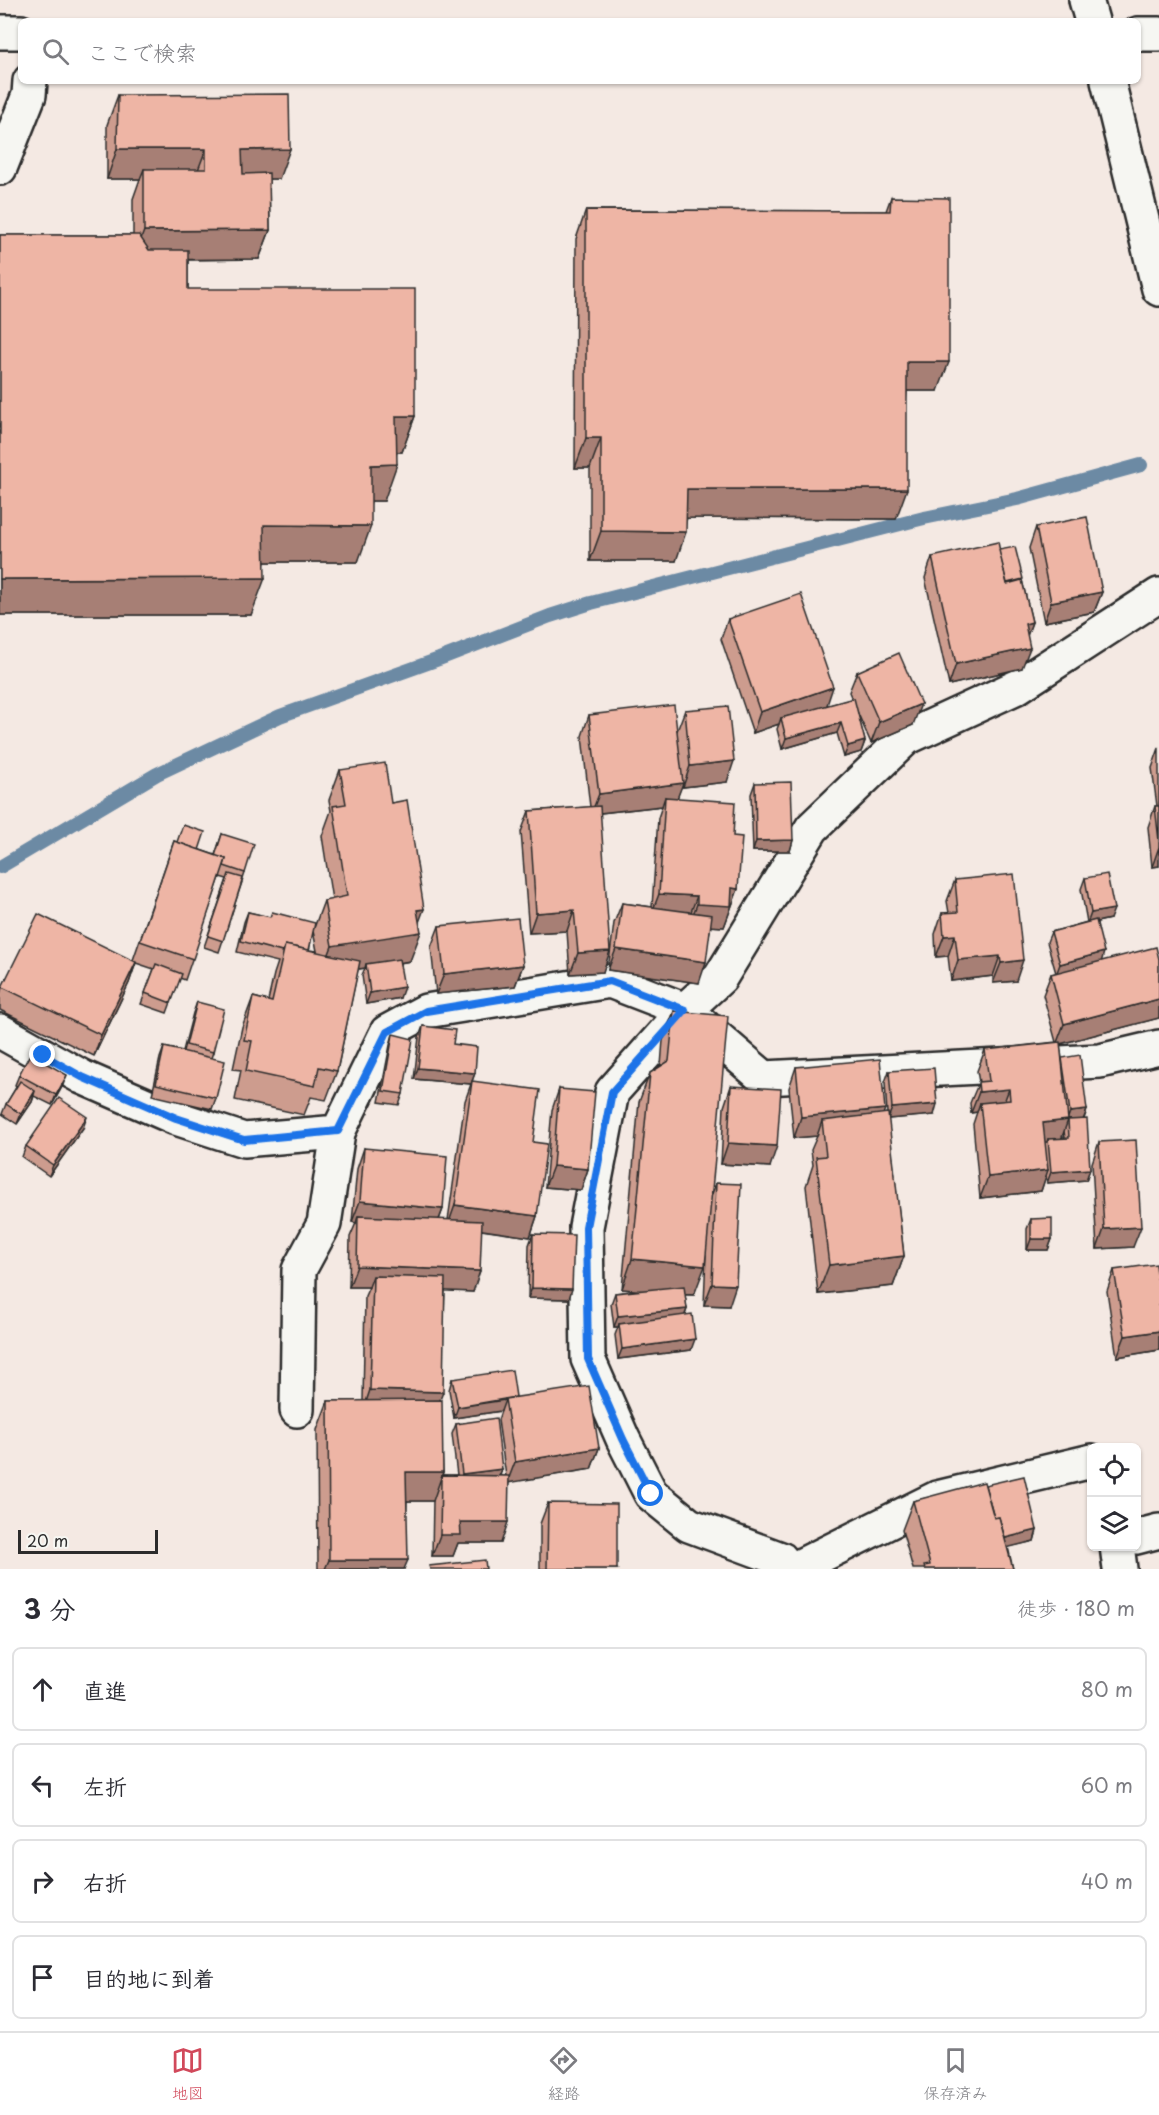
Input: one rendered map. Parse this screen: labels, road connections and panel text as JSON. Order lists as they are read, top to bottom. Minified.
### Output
{"scale_bar":"20 m","page":{"search":"ここで検索","scale":"20 m","heading":["3 分","徒歩 · 180 m"],"list":[["直進","80 m"],["左折","60 m"],["右折","40 m"],"目的地に到着"],"nav":["地図","経路","保存済み"]}}
